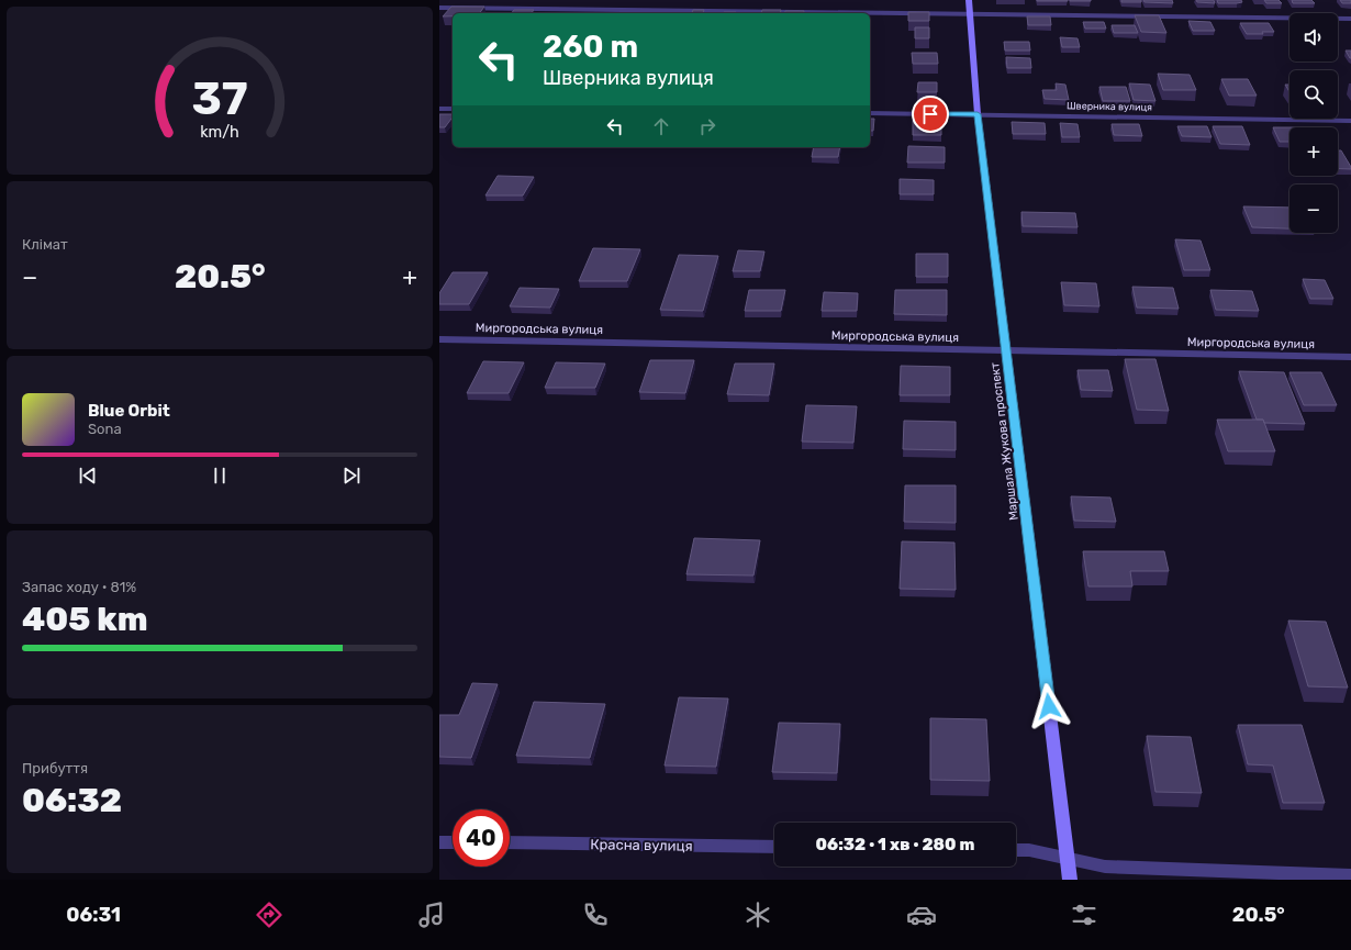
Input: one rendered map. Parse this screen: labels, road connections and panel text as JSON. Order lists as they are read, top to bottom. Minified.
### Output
{"streets":{"street":["Шверника вулиця","Миргородська вулиця","Маршала Жукова проспект","Красна вулиця"]},"crossings":[["Шверника вулиця","Маршала Жукова проспект"],["Миргородська вулиця","Маршала Жукова проспект"]],"page":{"map_buttons":["+","−"],"turn":["260 m","Шверника вулиця"],"tile":["Клімат",["Запас ходу · 81%","405 km"],["Прибуття","06:32"]],"heat":["−","20.5°","+"],"song":["Blue Orbit","Sona"],"limit":"40","trip":"06:32 · 1 хв · 280 m","tabs":["06:31","20.5°"],"gauge":["37","km/h"]}}
